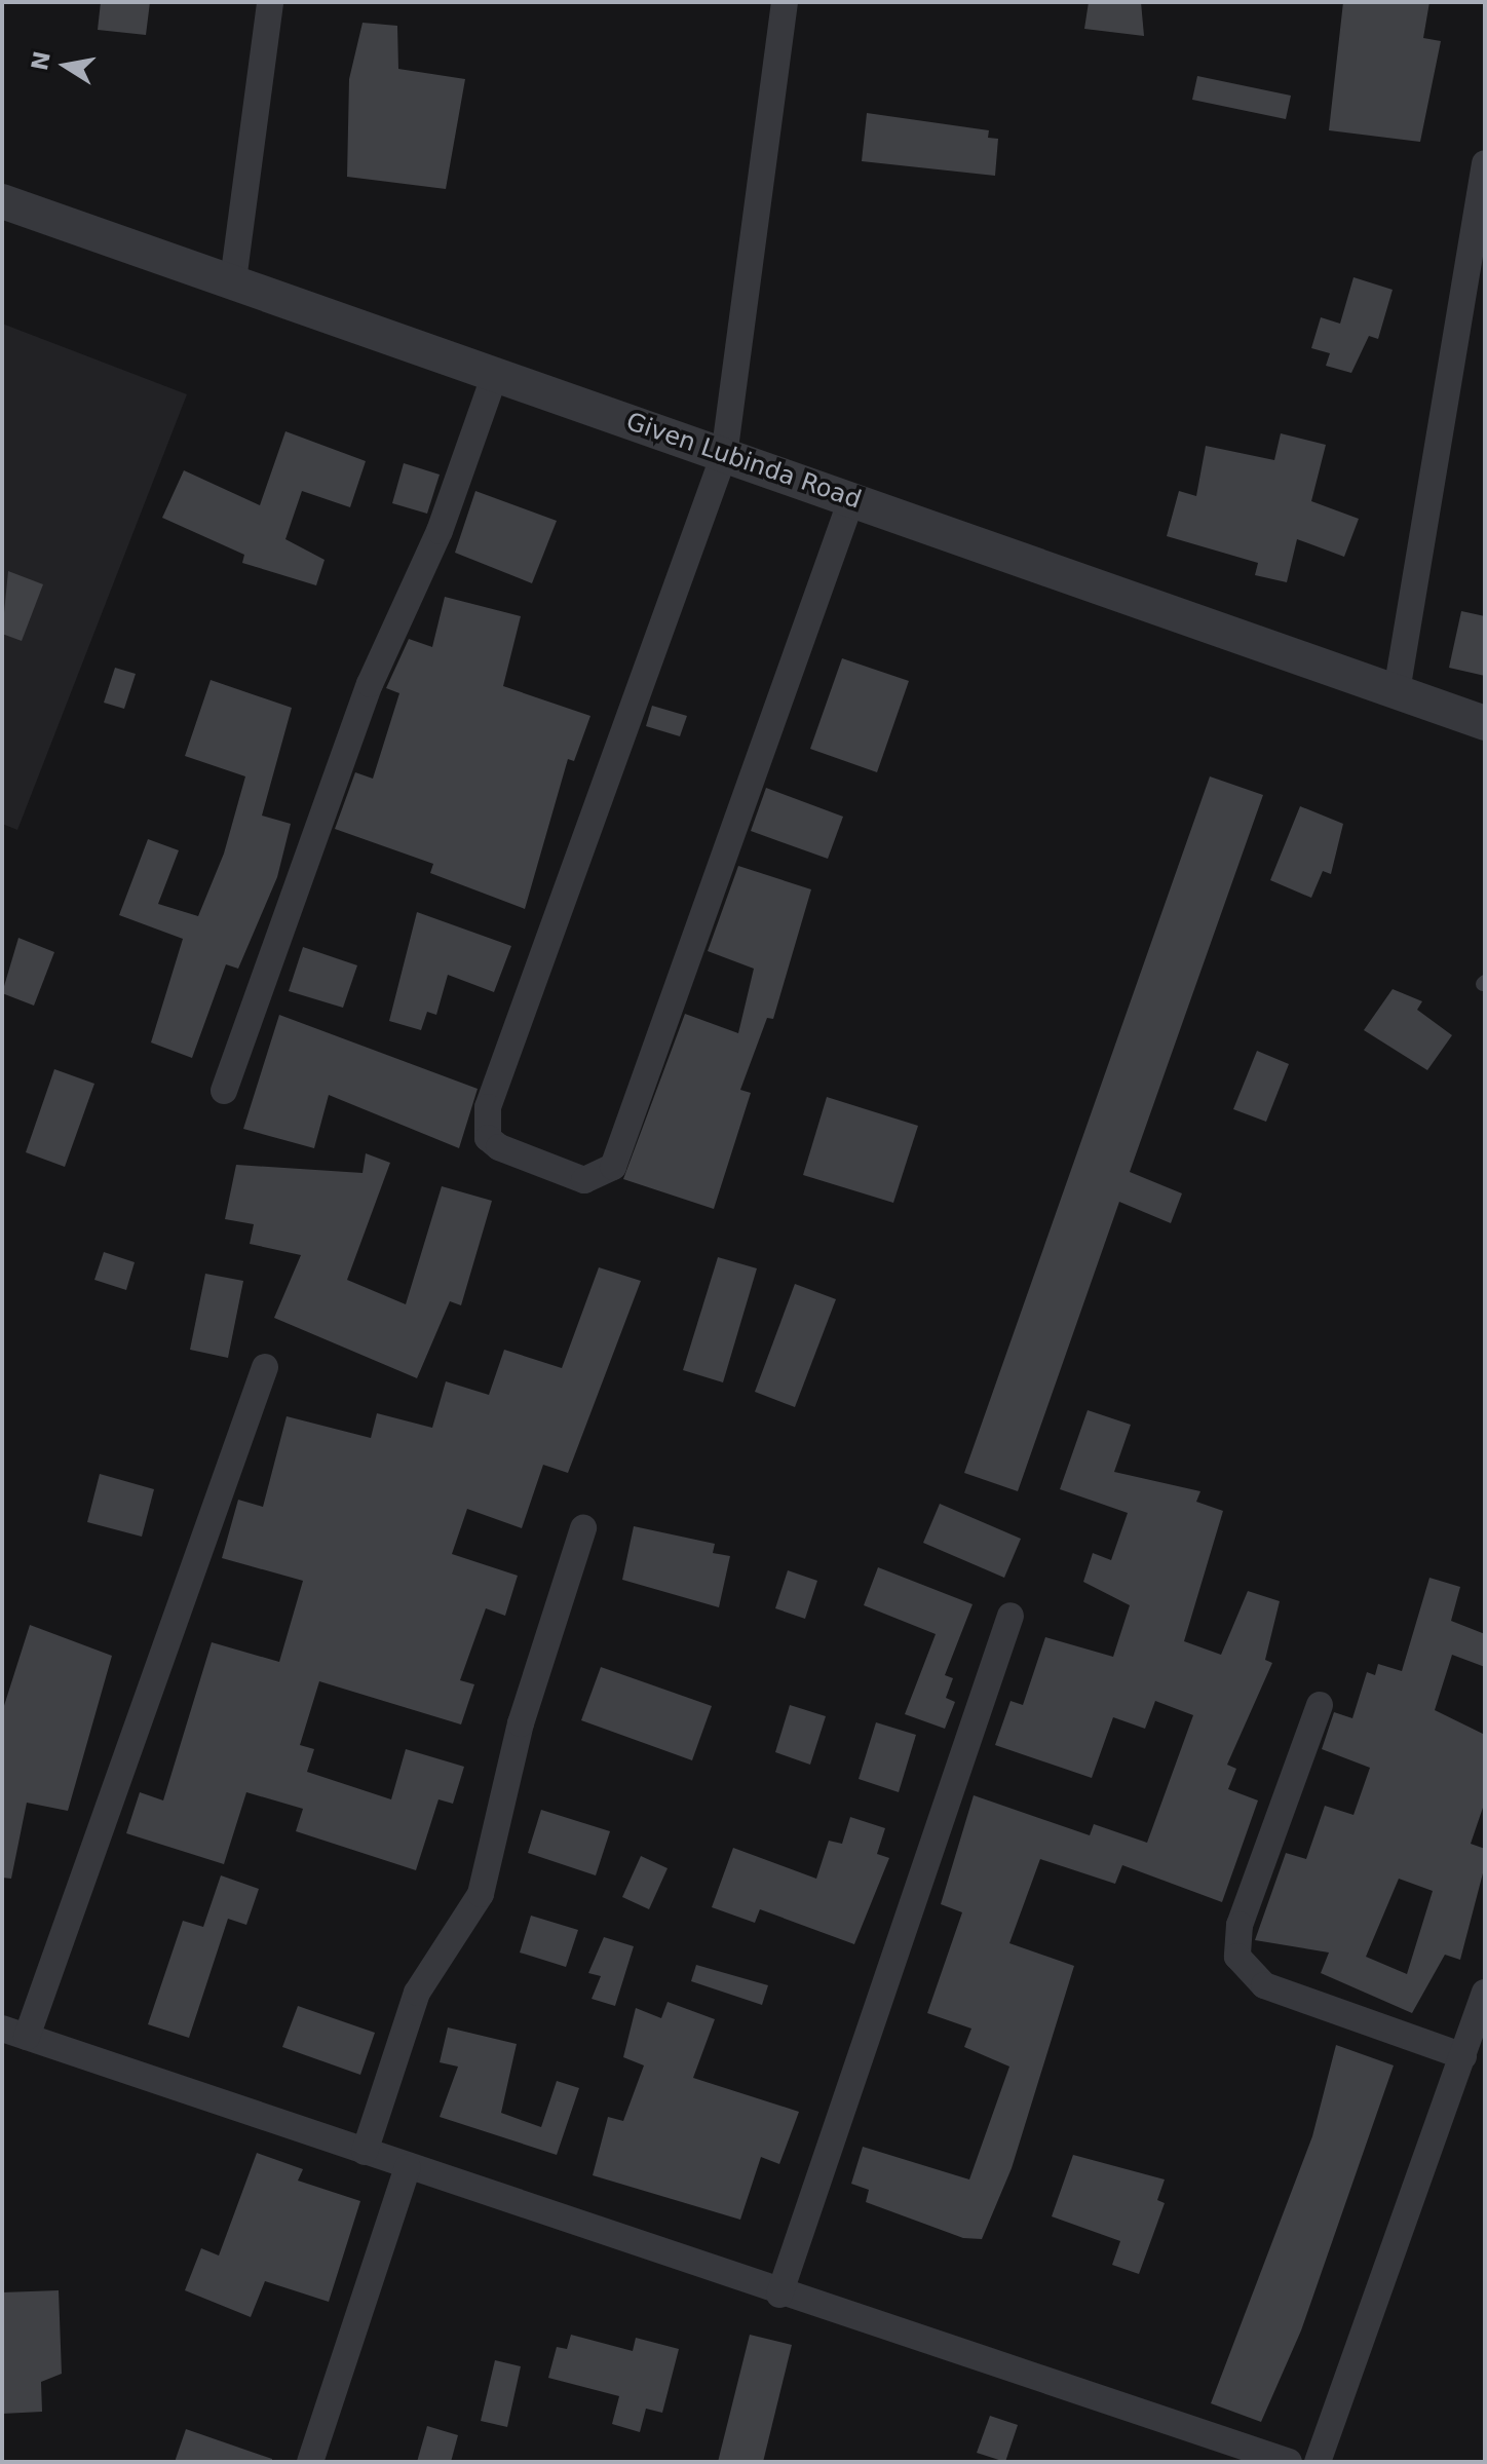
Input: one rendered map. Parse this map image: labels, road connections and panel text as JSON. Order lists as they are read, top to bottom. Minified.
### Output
{"streets":{"street":["Given Lubinda Road"]},"north":"left"}
